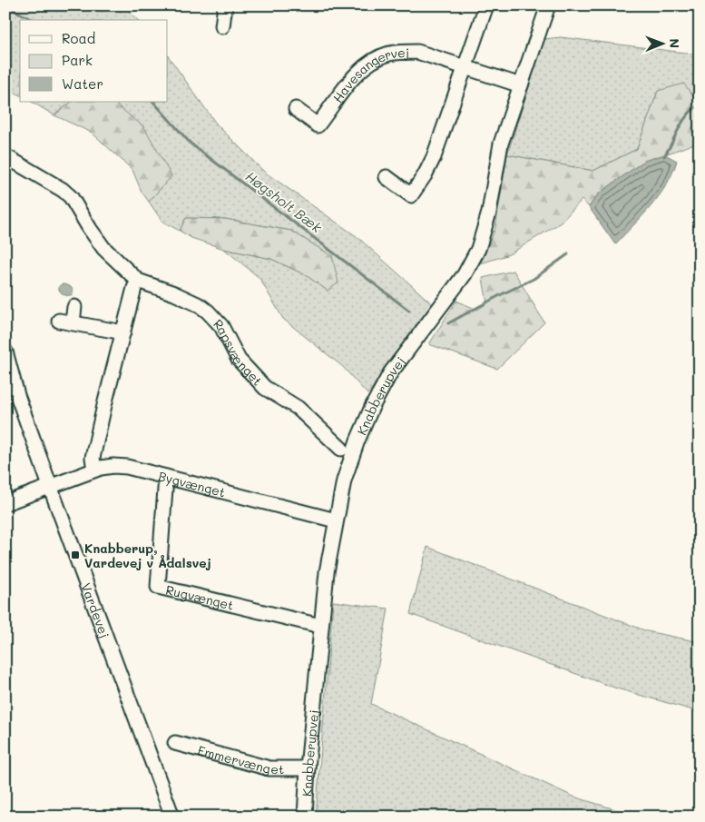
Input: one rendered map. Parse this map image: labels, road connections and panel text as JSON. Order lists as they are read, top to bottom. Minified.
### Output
{"streets":{"street":["Havesangervej","Rapsvænget","Knabberupvej","Bygvænget","Rugvænget","Vardevej","Emmervænget"]},"crossings":[["Havesangervej","Knabberupvej"],["Knabberupvej","Bygvænget"],["Knabberupvej","Rugvænget"],["Knabberupvej","Emmervænget"],["Bygvænget","Rugvænget"],["Bygvænget","Vardevej"]],"water":["Høgsholt Bæk"],"places":{"transit":["Knabberup, Vardevej v Ådalsvej"]},"legend":["Road","Park","Water"],"north":"right"}
